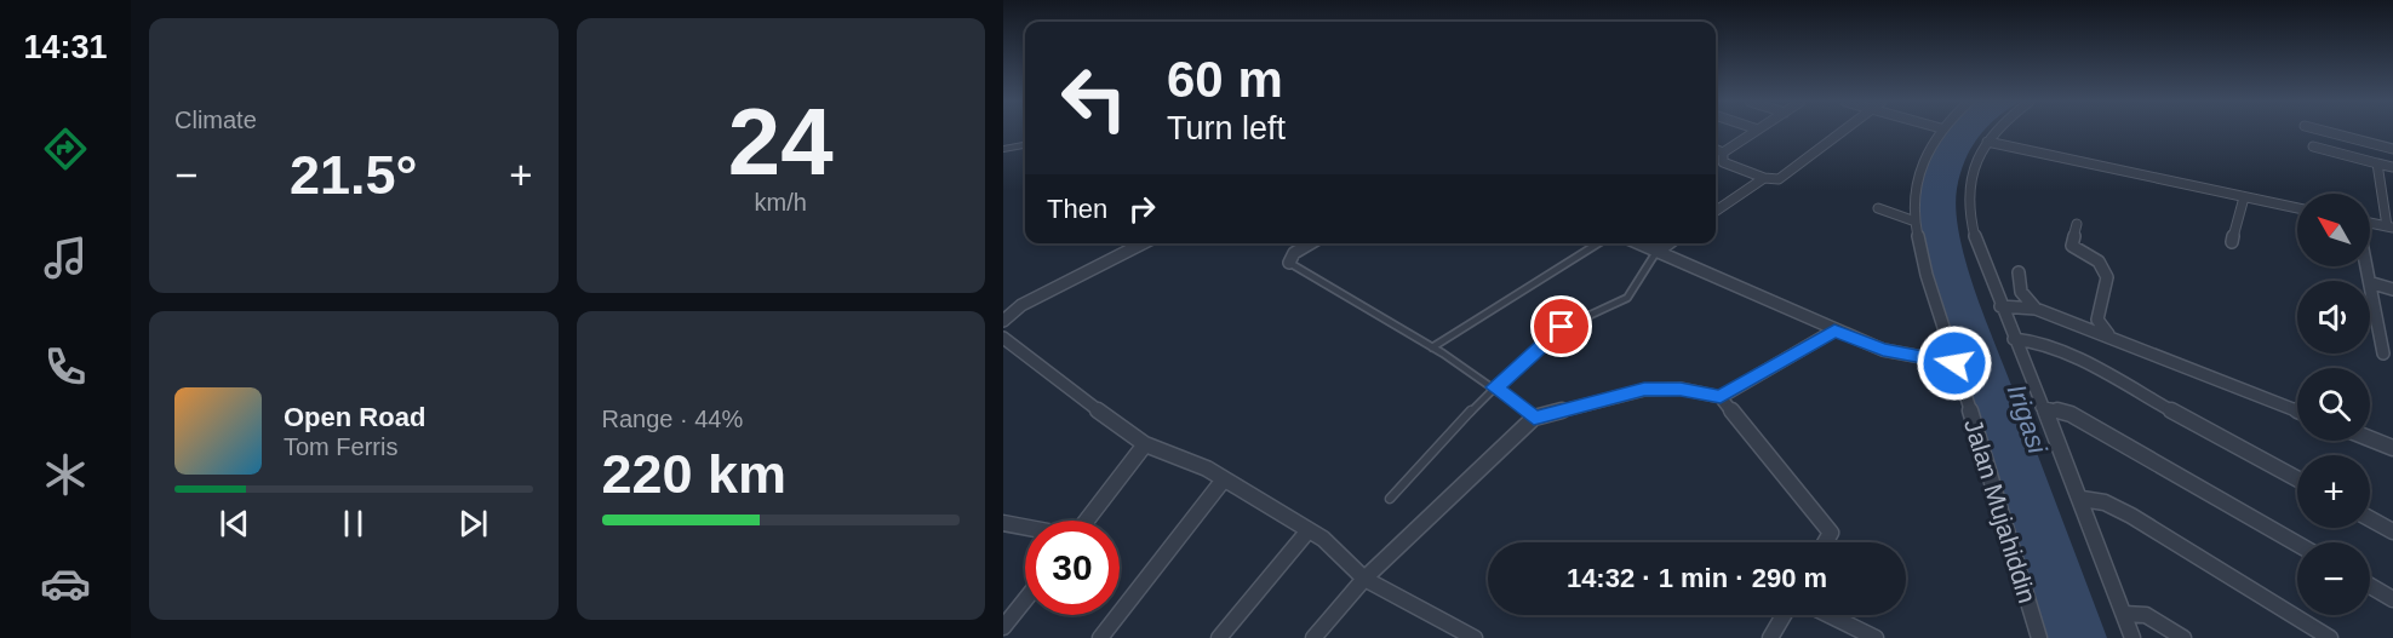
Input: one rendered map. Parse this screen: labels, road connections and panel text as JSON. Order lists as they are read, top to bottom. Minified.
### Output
{"streets":{"street":["Jalan Mujahiddin"]},"water":["Irigasi"],"north":"top left","page":{"tabs":"14:31","tile":["Climate",["24","km/h"],["Range · 44%","220 km"]],"turn":["60 m","Turn left"],"heat":["−","21.5°","+"],"then":"Then","map_buttons":["+","−"],"song":["Open Road","Tom Ferris"],"limit":"30","trip":"14:32 · 1 min · 290 m"}}
